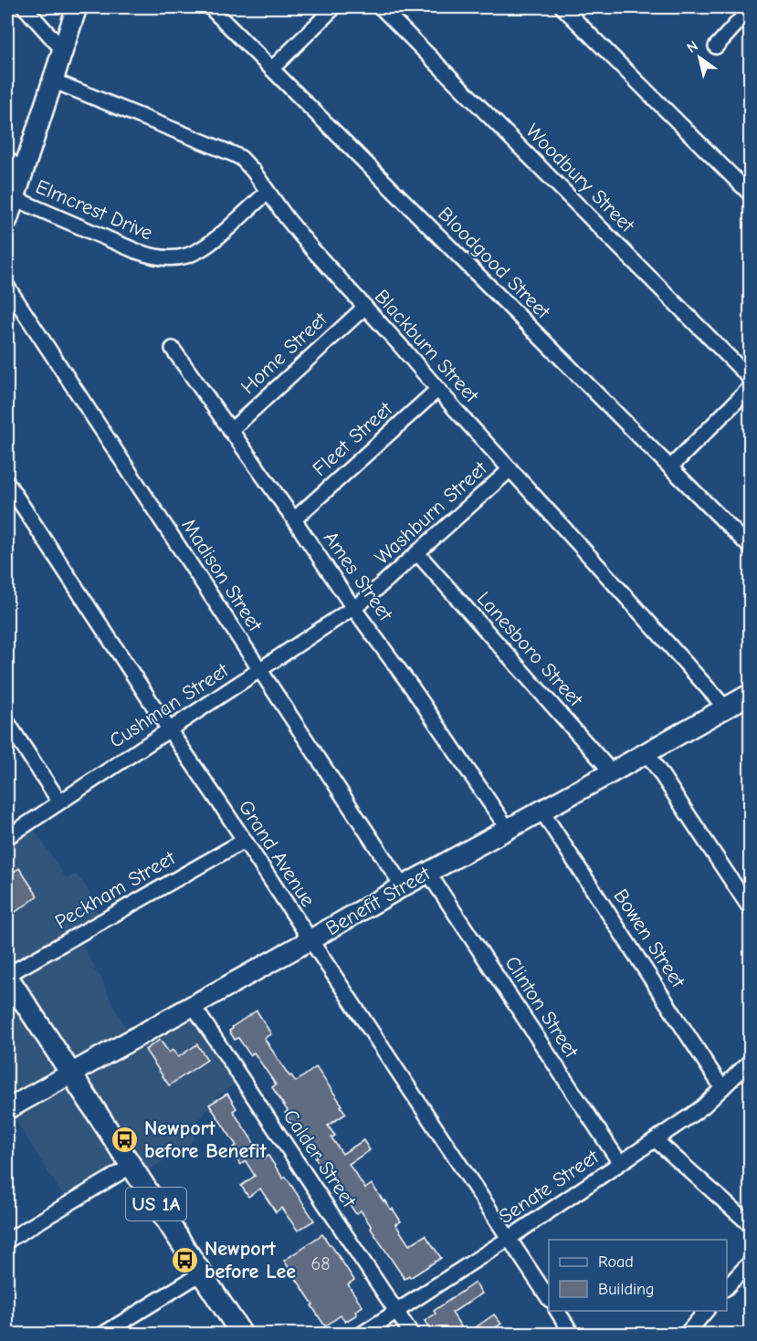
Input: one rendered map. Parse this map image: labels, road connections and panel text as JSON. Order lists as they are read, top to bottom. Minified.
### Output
{"streets":{"main road":["US 1A"],"street":["Woodbury Street","Elmcrest Drive","Bloodgood Street","Blackburn Street","Home Street","Fleet Street","Washburn Street","Madison Street","Ames Street","Lanesboro Street","Cushman Street","Grand Avenue","Peckham Street","Benefit Street","Bowen Street","Clinton Street","Calder Street","Senate Street"]},"crossings":[["Elmcrest Drive","Blackburn Street"],["Blackburn Street","Home Street"],["Blackburn Street","Fleet Street"],["Blackburn Street","Washburn Street"],["Blackburn Street","Benefit Street"],["Home Street","Ames Street"],["Fleet Street","Ames Street"],["Washburn Street","Ames Street"],["Washburn Street","Lanesboro Street"],["Washburn Street","Cushman Street"],["Madison Street","Cushman Street"],["Madison Street","Benefit Street"],["Ames Street","Cushman Street"],["Ames Street","Benefit Street"],["Lanesboro Street","Benefit Street"],["Cushman Street","Grand Avenue"],["Grand Avenue","Peckham Street"],["Grand Avenue","Benefit Street"],["Grand Avenue","Senate Street"],["Peckham Street","US 1A"],["Benefit Street","Bowen Street"],["Benefit Street","Clinton Street"],["Benefit Street","Calder Street"],["Benefit Street","US 1A"],["Bowen Street","Senate Street"],["Clinton Street","Senate Street"],["Calder Street","Senate Street"]],"places":{"bus stop":["Newport before Benefit","Newport before Lee"]},"house_numbers":["68"],"legend":["Road","Building"],"north":"top left"}
